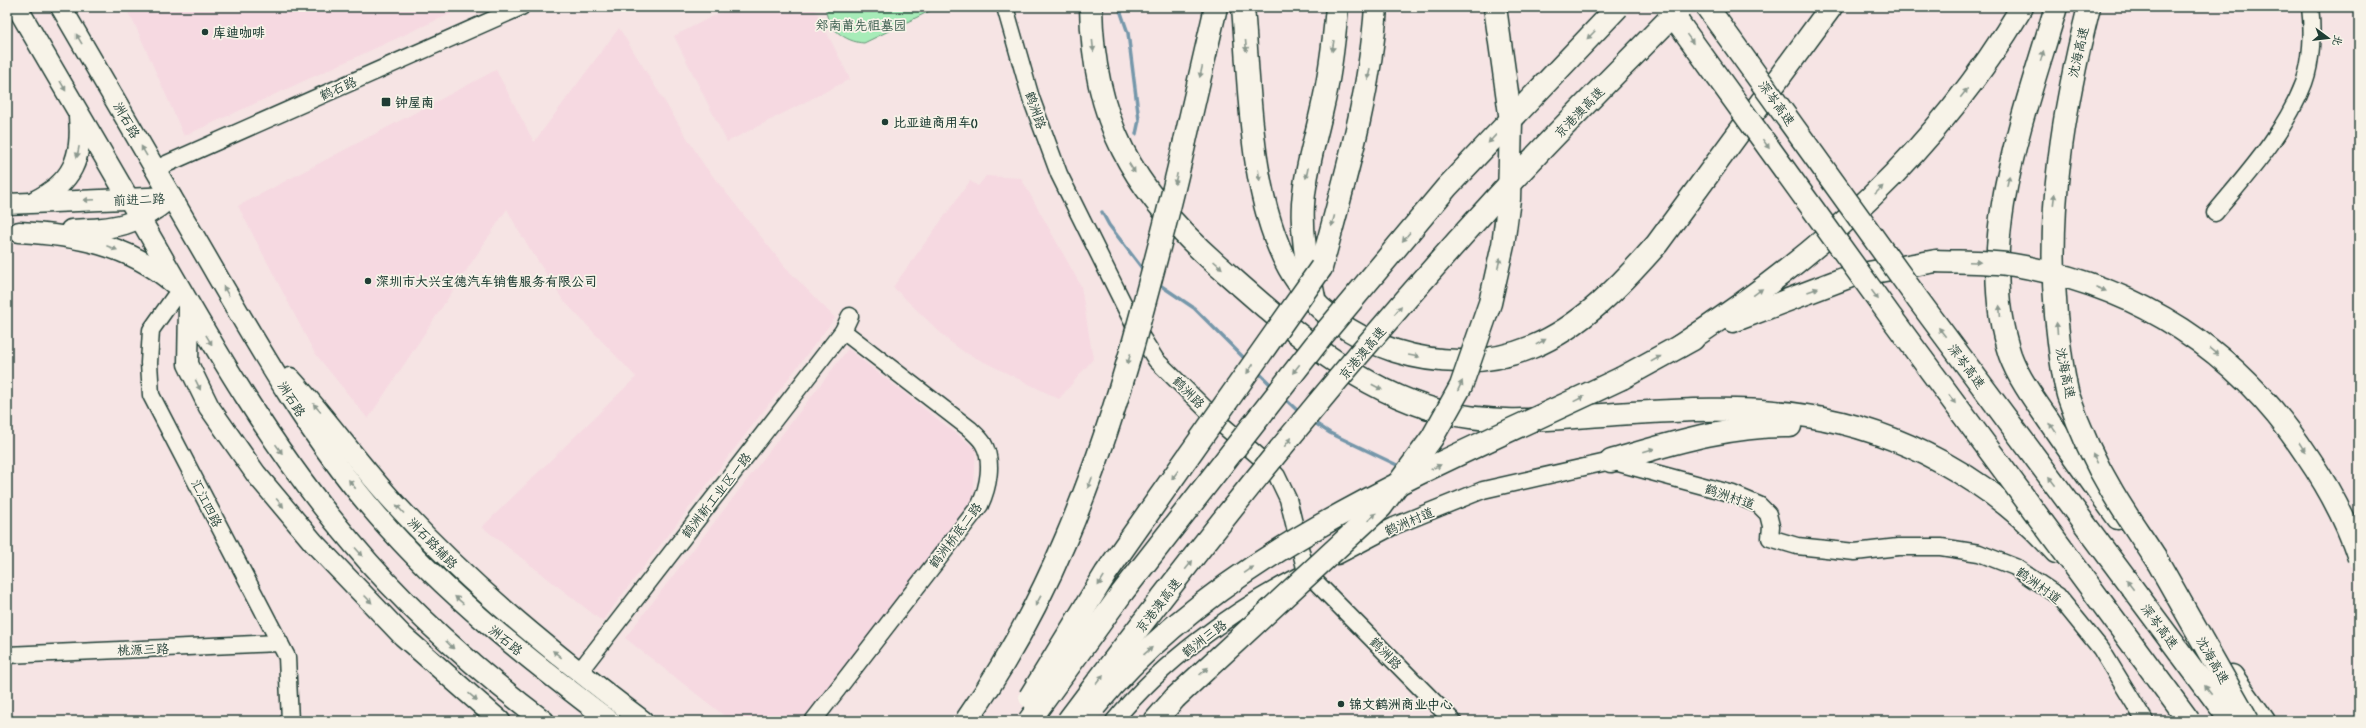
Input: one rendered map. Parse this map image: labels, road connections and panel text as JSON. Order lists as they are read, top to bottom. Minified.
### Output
{"streets":{"highway":["沈海高速","深岑高速","京港澳高速"],"main road":["洲石路","前进二路","洲石路辅路"],"street":["鹤石路","鹤洲路","鹤洲新工业区一路","鹤洲村道","汇江四路","鹤洲桥底二路","鹤洲三路","桃源三路"]},"crossings":[["鹤石路","洲石路"],["鹤洲路","鹤洲村道"],["鹤洲路","鹤洲三路"],["洲石路","前进二路"],["洲石路","洲石路辅路"],["鹤洲新工业区一路","鹤洲桥底二路"],["鹤洲新工业区一路","洲石路辅路"],["鹤洲村道","鹤洲三路"],["汇江四路","桃源三路"]],"parks":["郑南莆先祖墓园"],"places":{"other":["库迪咖啡","比亚迪商用车()","深圳市大兴宝德汽车销售服务有限公司","锦文鹤洲商业中心"],"transit":["钟屋南"]},"north":"right"}
